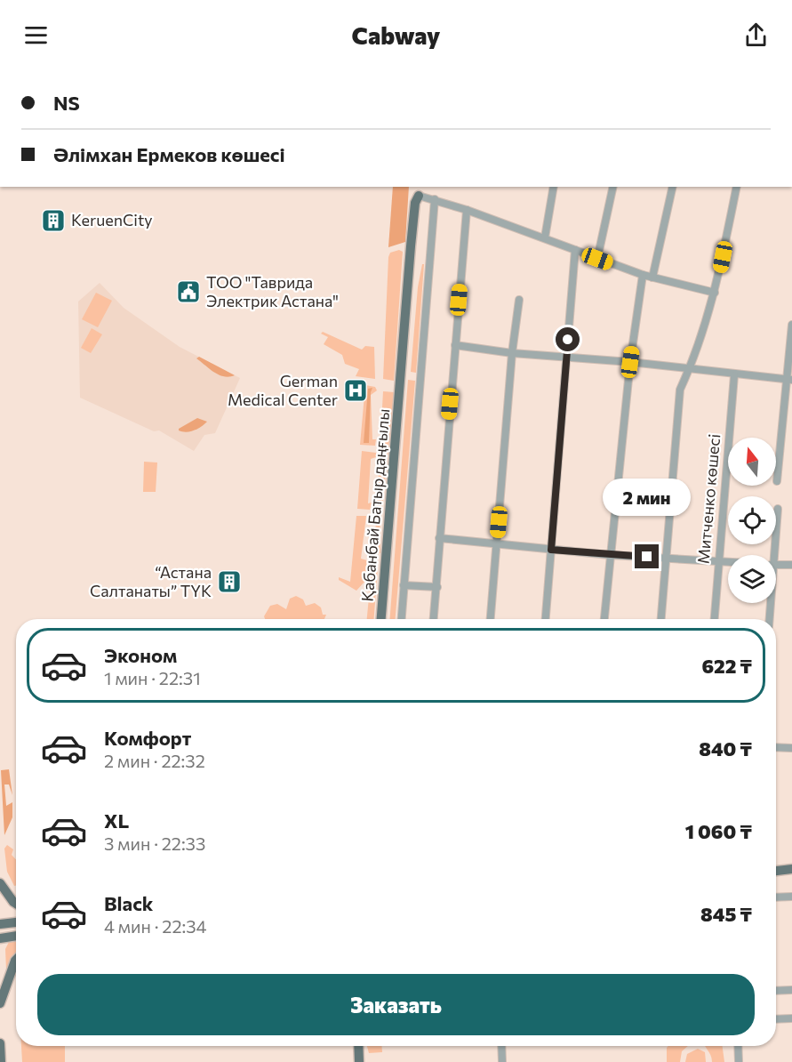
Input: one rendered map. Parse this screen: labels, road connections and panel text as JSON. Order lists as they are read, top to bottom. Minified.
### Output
{"streets":{"main road":["Қабанбай Батыр даңғылы"],"street":["Митченко көшесі"]},"places":{"building":["KeruenCity","“Астана Салтанаты” ТҮК"],"public building":["ТОО \"Таврида Электрик Астана\""],"hospital":["German Medical Center"]},"north":"top","page":{"header":"Cabway","banner":["NS","Әлімхан Ермеков көшесі"],"bubble":"2 мин","list":[{"name":"Эконом","note":"1 мин · 22:31","value":"622 ₸"},{"name":"Комфорт","note":"2 мин · 22:32","value":"840 ₸"},{"name":"XL","note":"3 мин · 22:33","value":"1 060 ₸"},{"name":"Black","note":"4 мин · 22:34","value":"845 ₸"}],"buttons":"Заказать"}}
